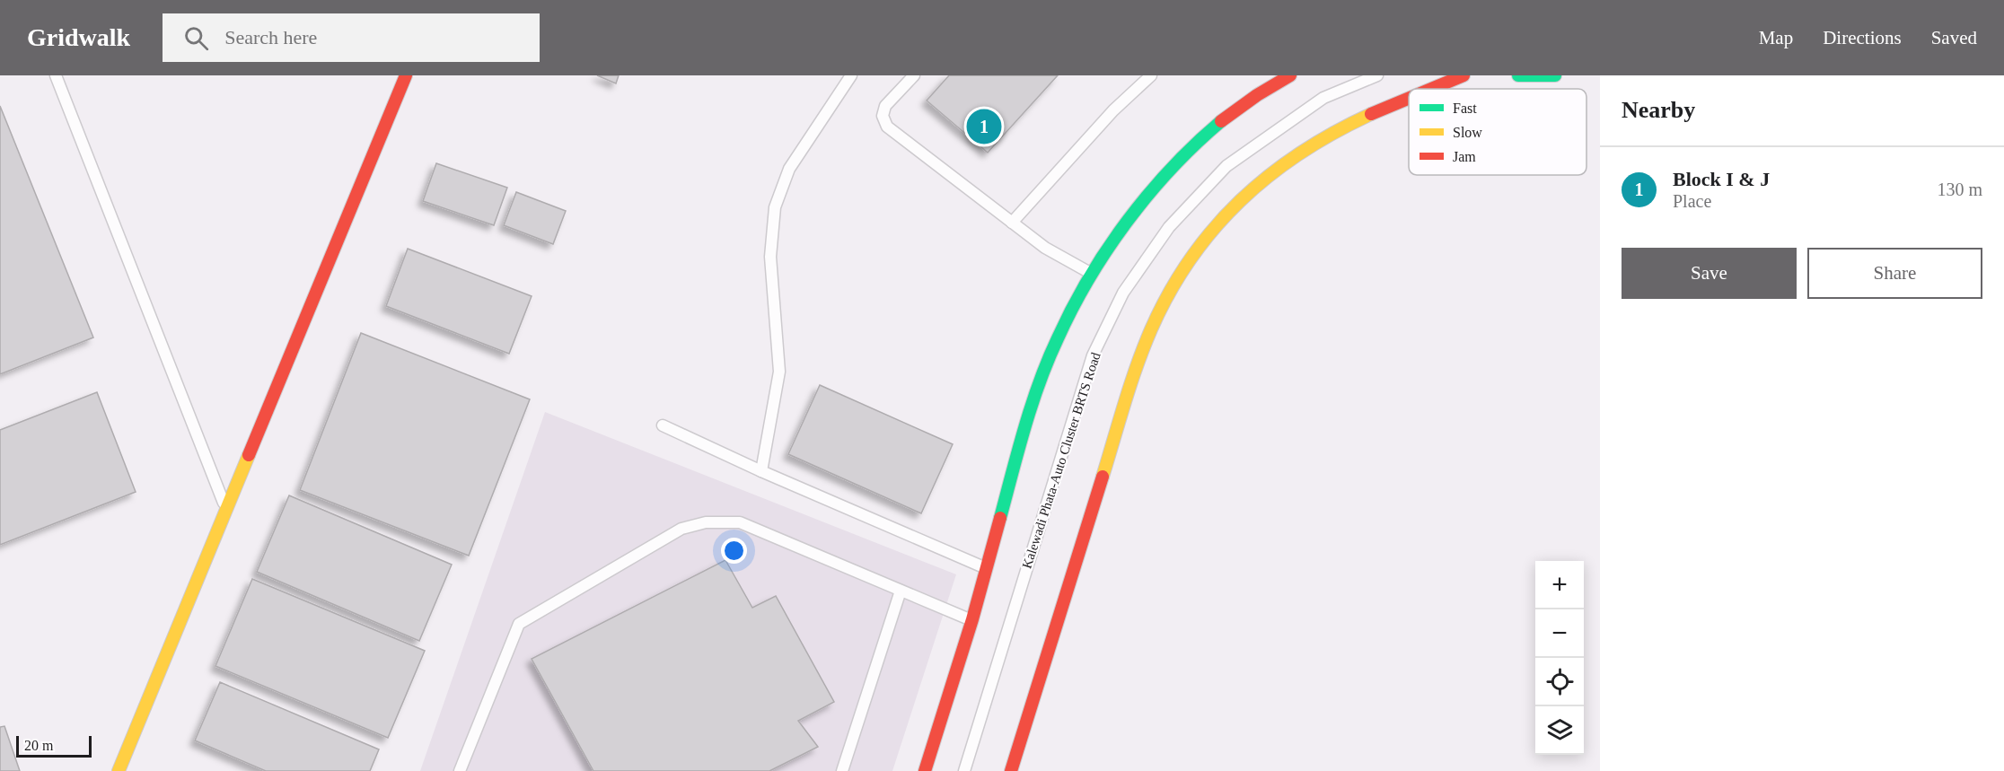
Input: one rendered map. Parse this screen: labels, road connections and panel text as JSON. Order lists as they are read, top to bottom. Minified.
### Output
{"streets":{"lane":["Kalewadi Phata-Auto Cluster BRTS Road"]},"legend":["Fast","Slow","Jam"],"scale_bar":"20 m","page":{"header":"Gridwalk","search":"Search here","nav":["Map","Directions","Saved"],"heading":"Nearby","pins":"1","list":[{"mark":"1","name":"Block I & J","note":"Place","value":"130 m"}],"buttons":["Save","Share"],"map_buttons":["+","−"],"scale":"20 m"}}
